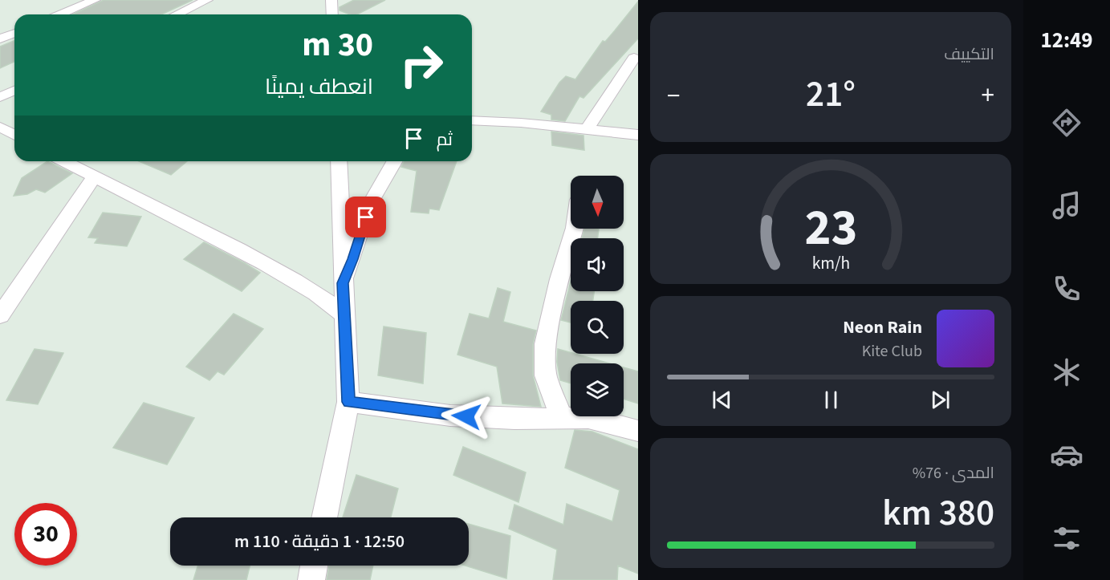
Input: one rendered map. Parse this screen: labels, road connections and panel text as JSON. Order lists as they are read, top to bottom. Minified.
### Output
{"north":"bottom","page":{"tabs":"12:49","tile":["التكييف",["المدى · 76%","380 km"]],"turn":["30 m","انعطف يمينًا"],"heat":["−","21°","+"],"then":"ثم","song":["Neon Rain","Kite Club"],"limit":"30","trip":"12:50 · 1 دقيقة · 110 m","gauge":["23","km/h"]}}
